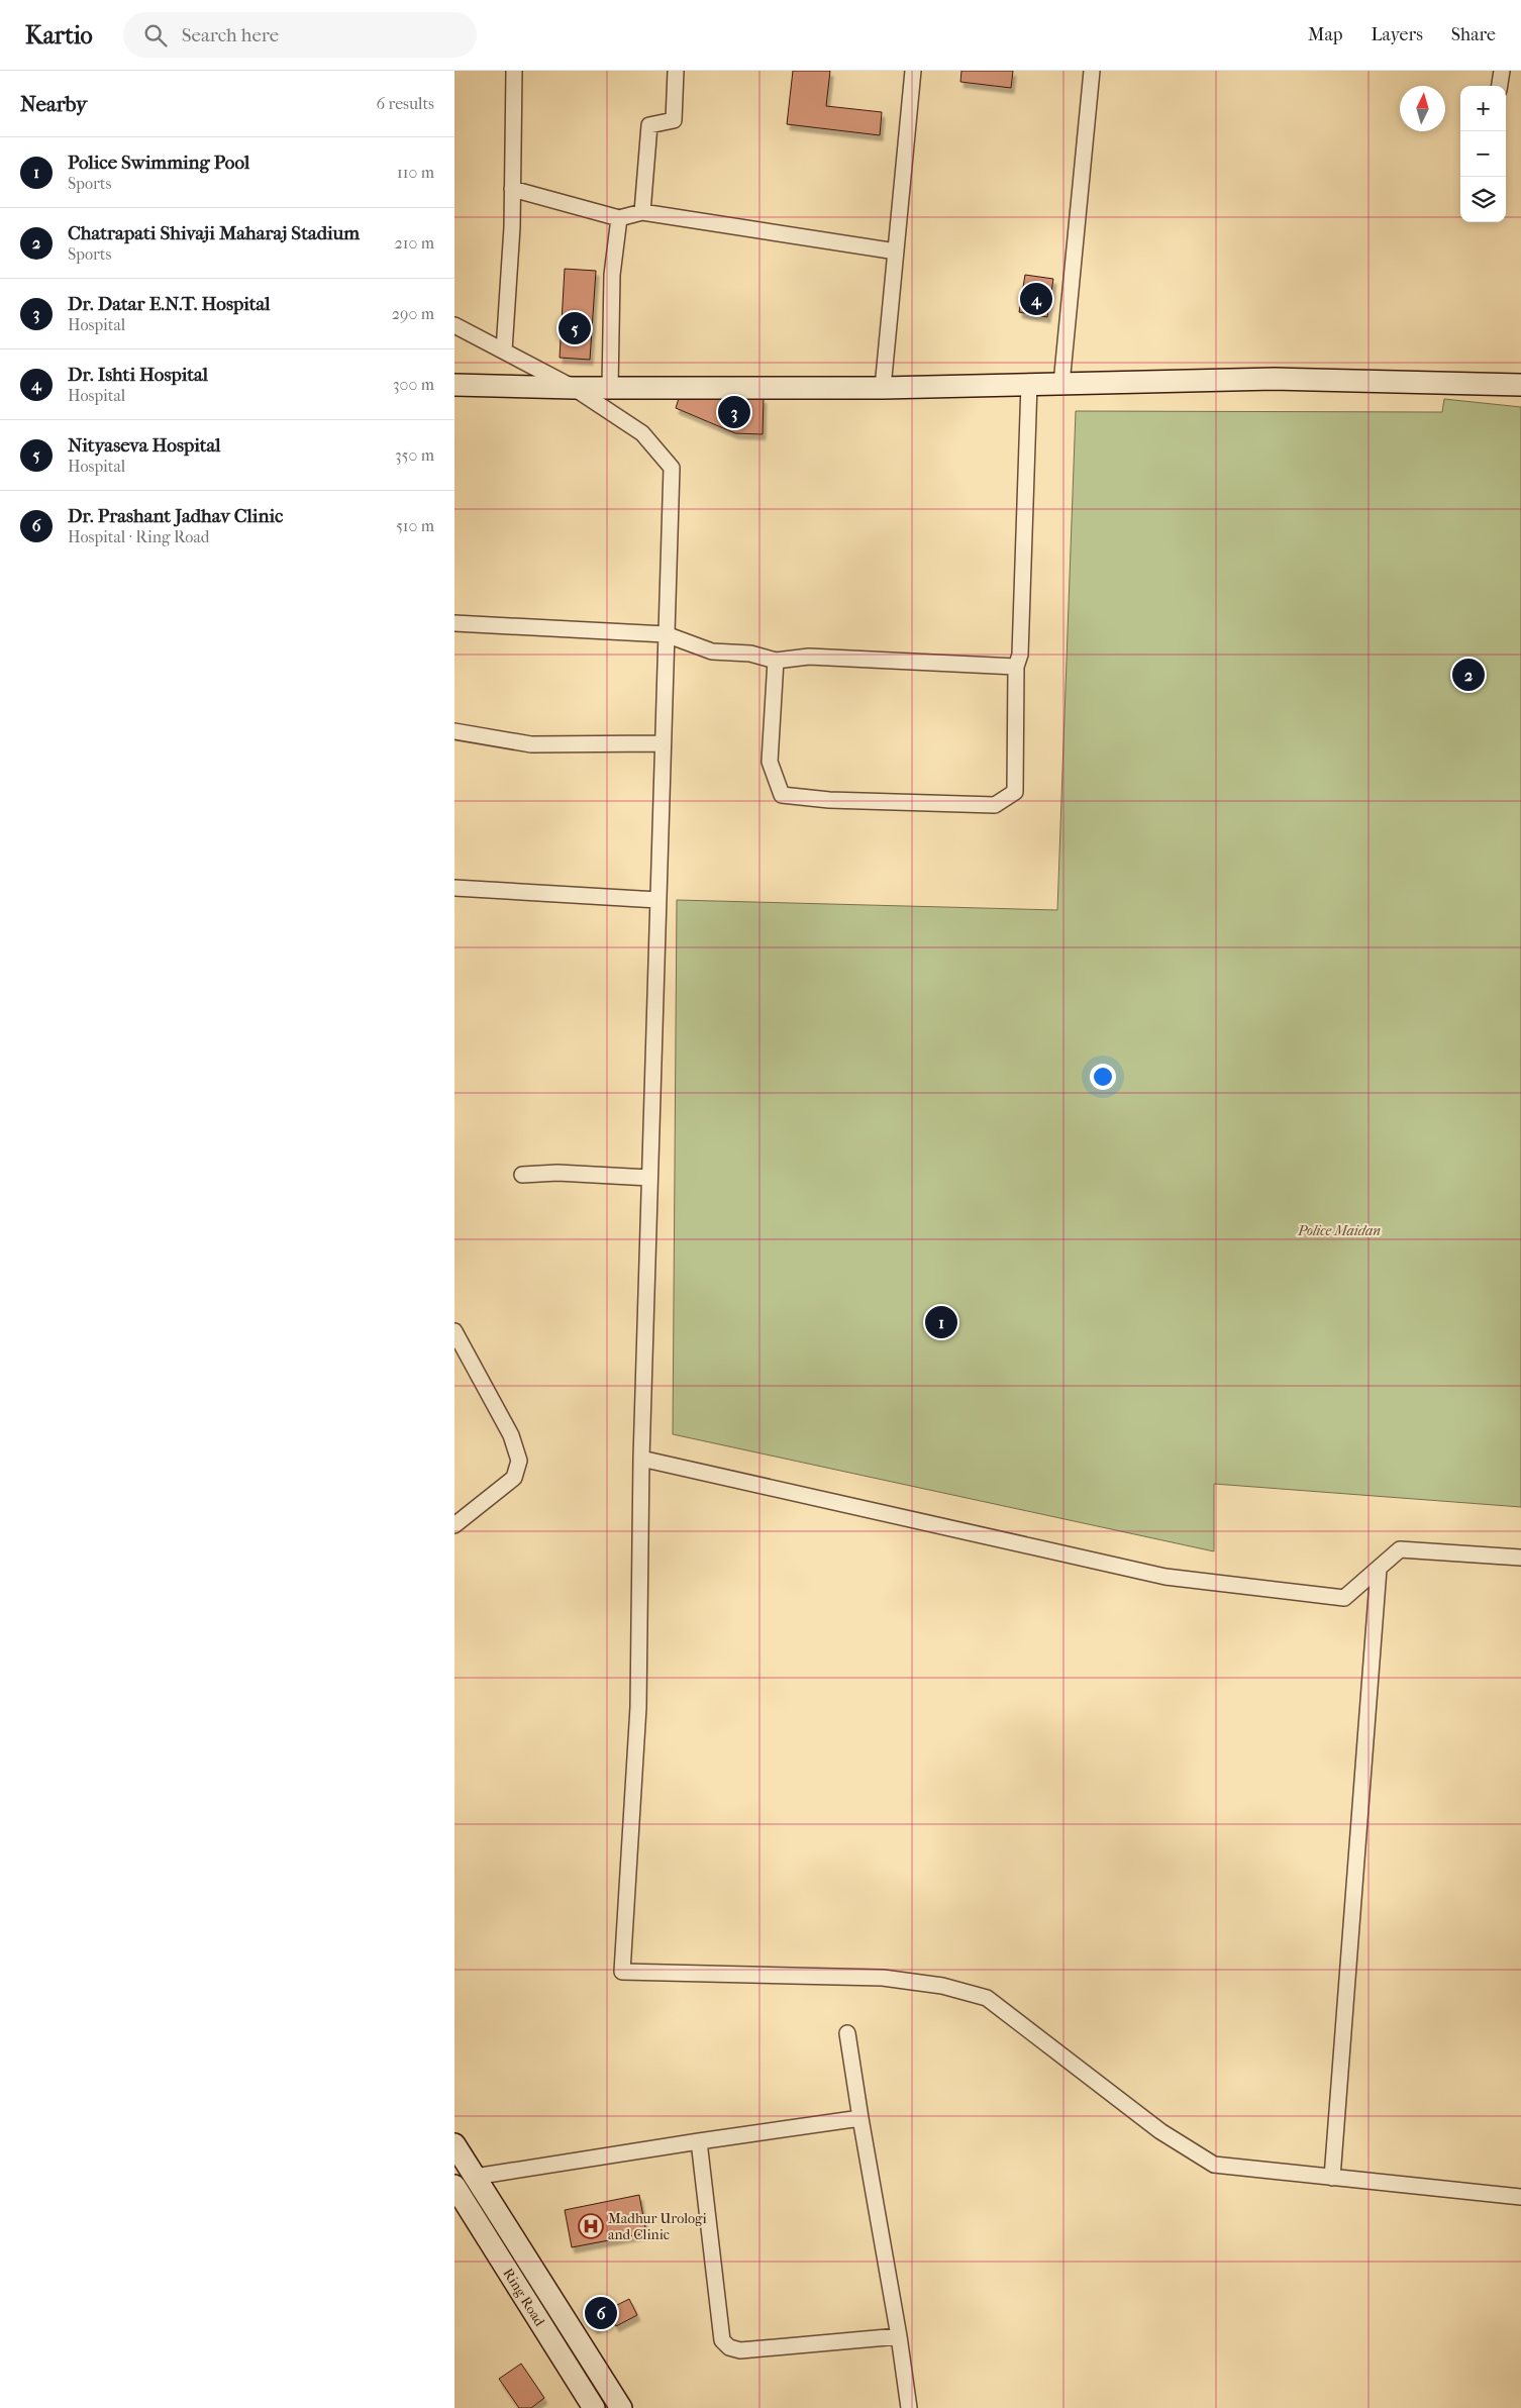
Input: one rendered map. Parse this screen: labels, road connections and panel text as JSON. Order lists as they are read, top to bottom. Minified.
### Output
{"streets":{"street":["Ring Road"]},"parks":["Police Maidan"],"places":{"hospital":["Madhur Urologi and Clinic"]},"north":"top","page":{"header":"Kartio","search":"Search here","nav":["Map","Layers","Share"],"heading":["Nearby","6 results"],"map_buttons":["+","−"],"list":[{"mark":"1","name":"Police Swimming Pool","note":"Sports","value":"110 m"},{"mark":"2","name":"Chatrapati Shivaji Maharaj Stadium","note":"Sports","value":"210 m"},{"mark":"3","name":"Dr. Datar E.N.T. Hospital","note":"Hospital","value":"290 m"},{"mark":"4","name":"Dr. Ishti Hospital","note":"Hospital","value":"300 m"},{"mark":"5","name":"Nityaseva Hospital","note":"Hospital","value":"350 m"},{"mark":"6","name":"Dr. Prashant Jadhav Clinic","note":"Hospital · Ring Road","value":"510 m"}],"pins":["4","5","3","2","1","6"]}}
